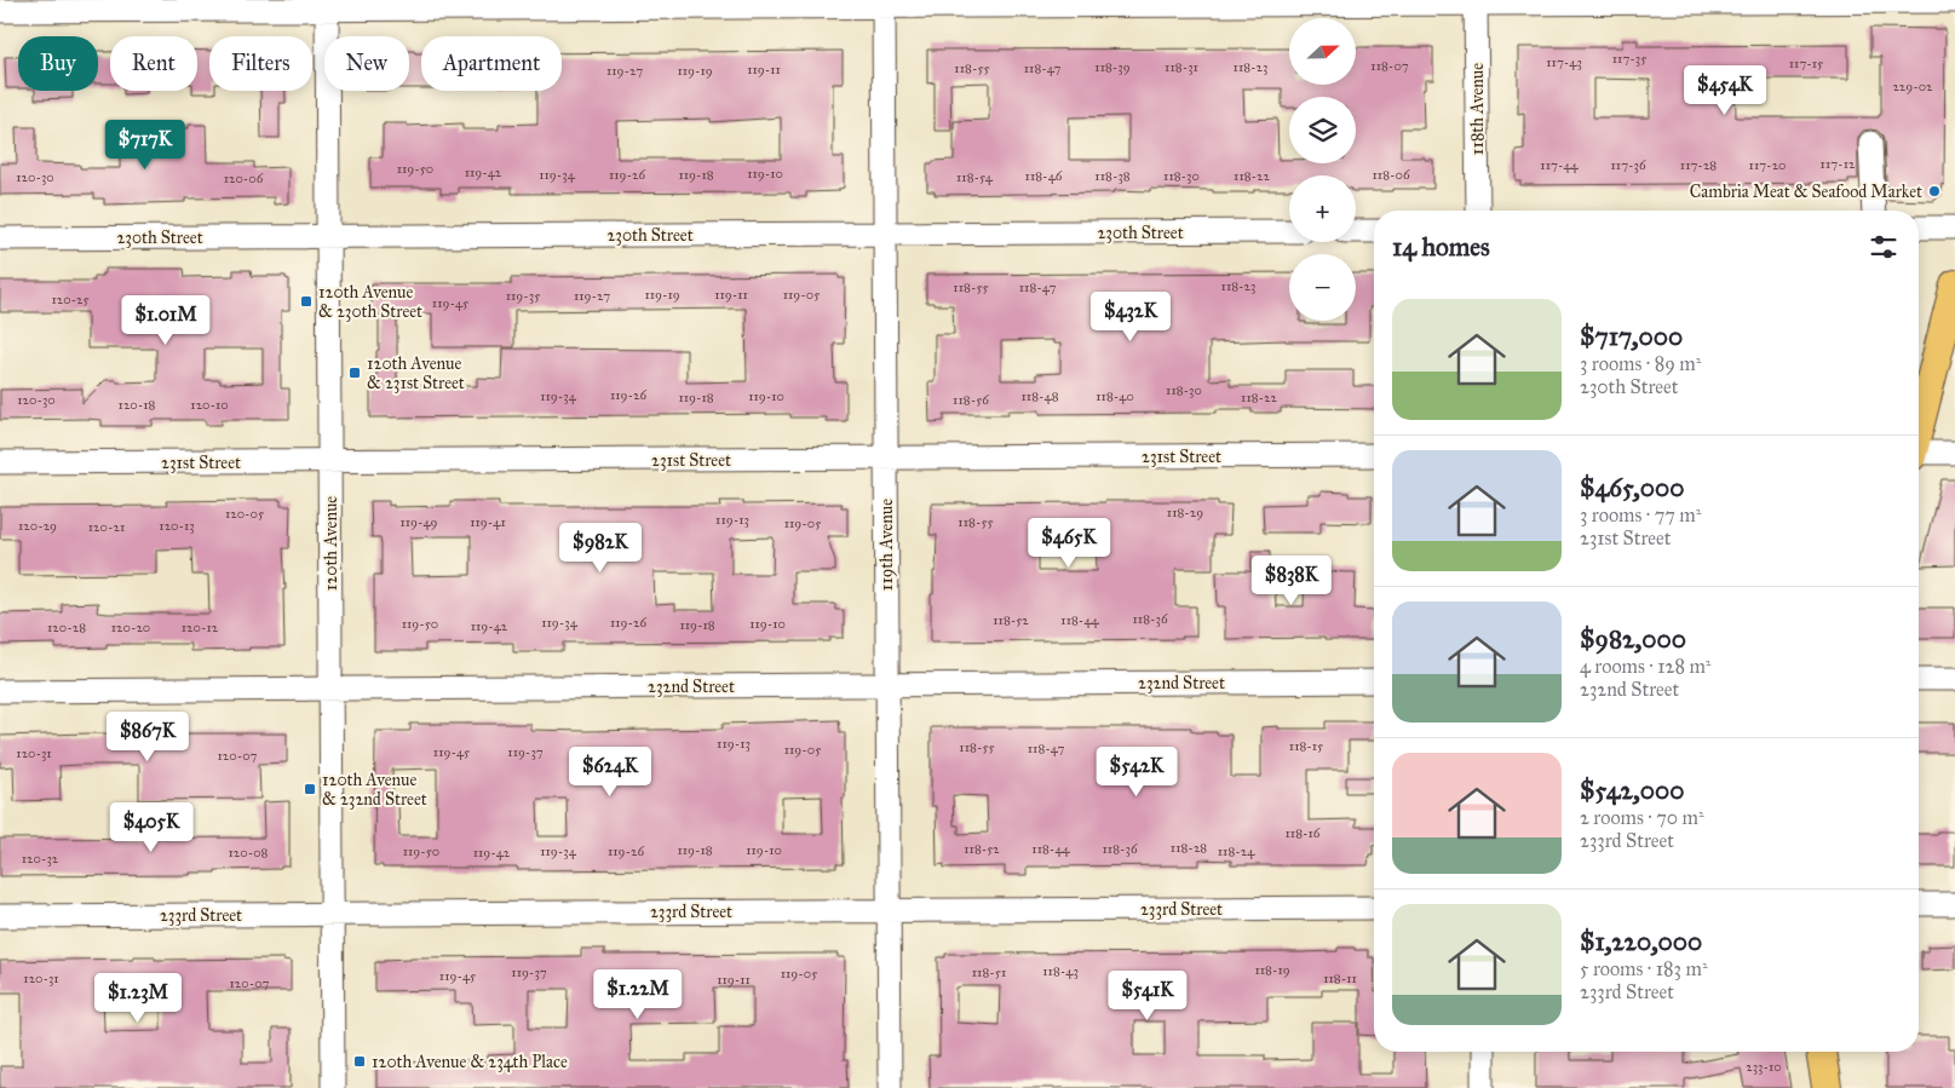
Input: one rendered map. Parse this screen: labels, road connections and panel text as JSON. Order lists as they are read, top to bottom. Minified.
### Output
{"streets":{"street":["118th Avenue","230th Street","231st Street","120th Avenue","119th Avenue","232nd Street","233rd Street"]},"crossings":[["230th Street","120th Avenue"],["230th Street","119th Avenue"],["231st Street","120th Avenue"],["231st Street","119th Avenue"],["120th Avenue","232nd Street"],["120th Avenue","233rd Street"],["119th Avenue","232nd Street"],["119th Avenue","233rd Street"]],"places":{"other":["Cambria Meat & Seafood Market"],"transit":["120th Avenue & 230th Street","120th Avenue & 231st Street","120th Avenue & 232nd Street","120th Avenue & 234th Place"]},"house_numbers":["117-35","117-43","117-15","118-07","118-39","118-31","118-23","118-55","118-47","119-11","119-27","119-19","229-02","117-12","117-44","117-36","117-28","117-20","119-50","119-42","119-10","119-34","119-26","119-18","118-06","118-46","118-38","118-30","118-22","120-30","118-54","120-06","118-23","118-55","118-47","119-19","119-11","119-05","119-35","119-27","120-25","119-45","118-30","119-26","119-34","119-10","118-48","118-40","119-18","118-22","120-30","118-56","120-18","120-10","118-29","120-05","119-13","119-49","119-41","118-55","119-05","120-29","120-13","120-21","118-36","118-52","118-44","119-34","119-26","119-50","119-10","119-18","119-42","120-28","120-20","120-12","119-13","118-15","118-55","118-47","119-05","119-45","119-37","120-31","120-07","118-16","118-28","118-52","118-44","118-36","119-18","119-10","119-50","119-34","119-26","118-24","120-08","119-42","120-32","118-19","118-43","119-37","118-51","119-05","119-45","120-31","118-11","119-11","120-07","233-10"],"north":"right","page":{"map_buttons":["+","−"],"chip":["Buy","Rent","Filters","New","Apartment"],"price":["$454K","$717K","$432K","$1.01M","$465K","$982K","$838K","$867K","$624K","$542K","$405K","$1.22M","$541K","$1.23M"],"heading":"14 homes","list":[{"name":"$717,000","note":"3 rooms · 89 m² · 230th Street"},{"name":"$465,000","note":"3 rooms · 77 m² · 231st Street"},{"name":"$982,000","note":"4 rooms · 128 m² · 232nd Street"},{"name":"$542,000","note":"2 rooms · 70 m² · 233rd Street"},{"name":"$1,220,000","note":"5 rooms · 183 m² · 233rd Street"}]}}
